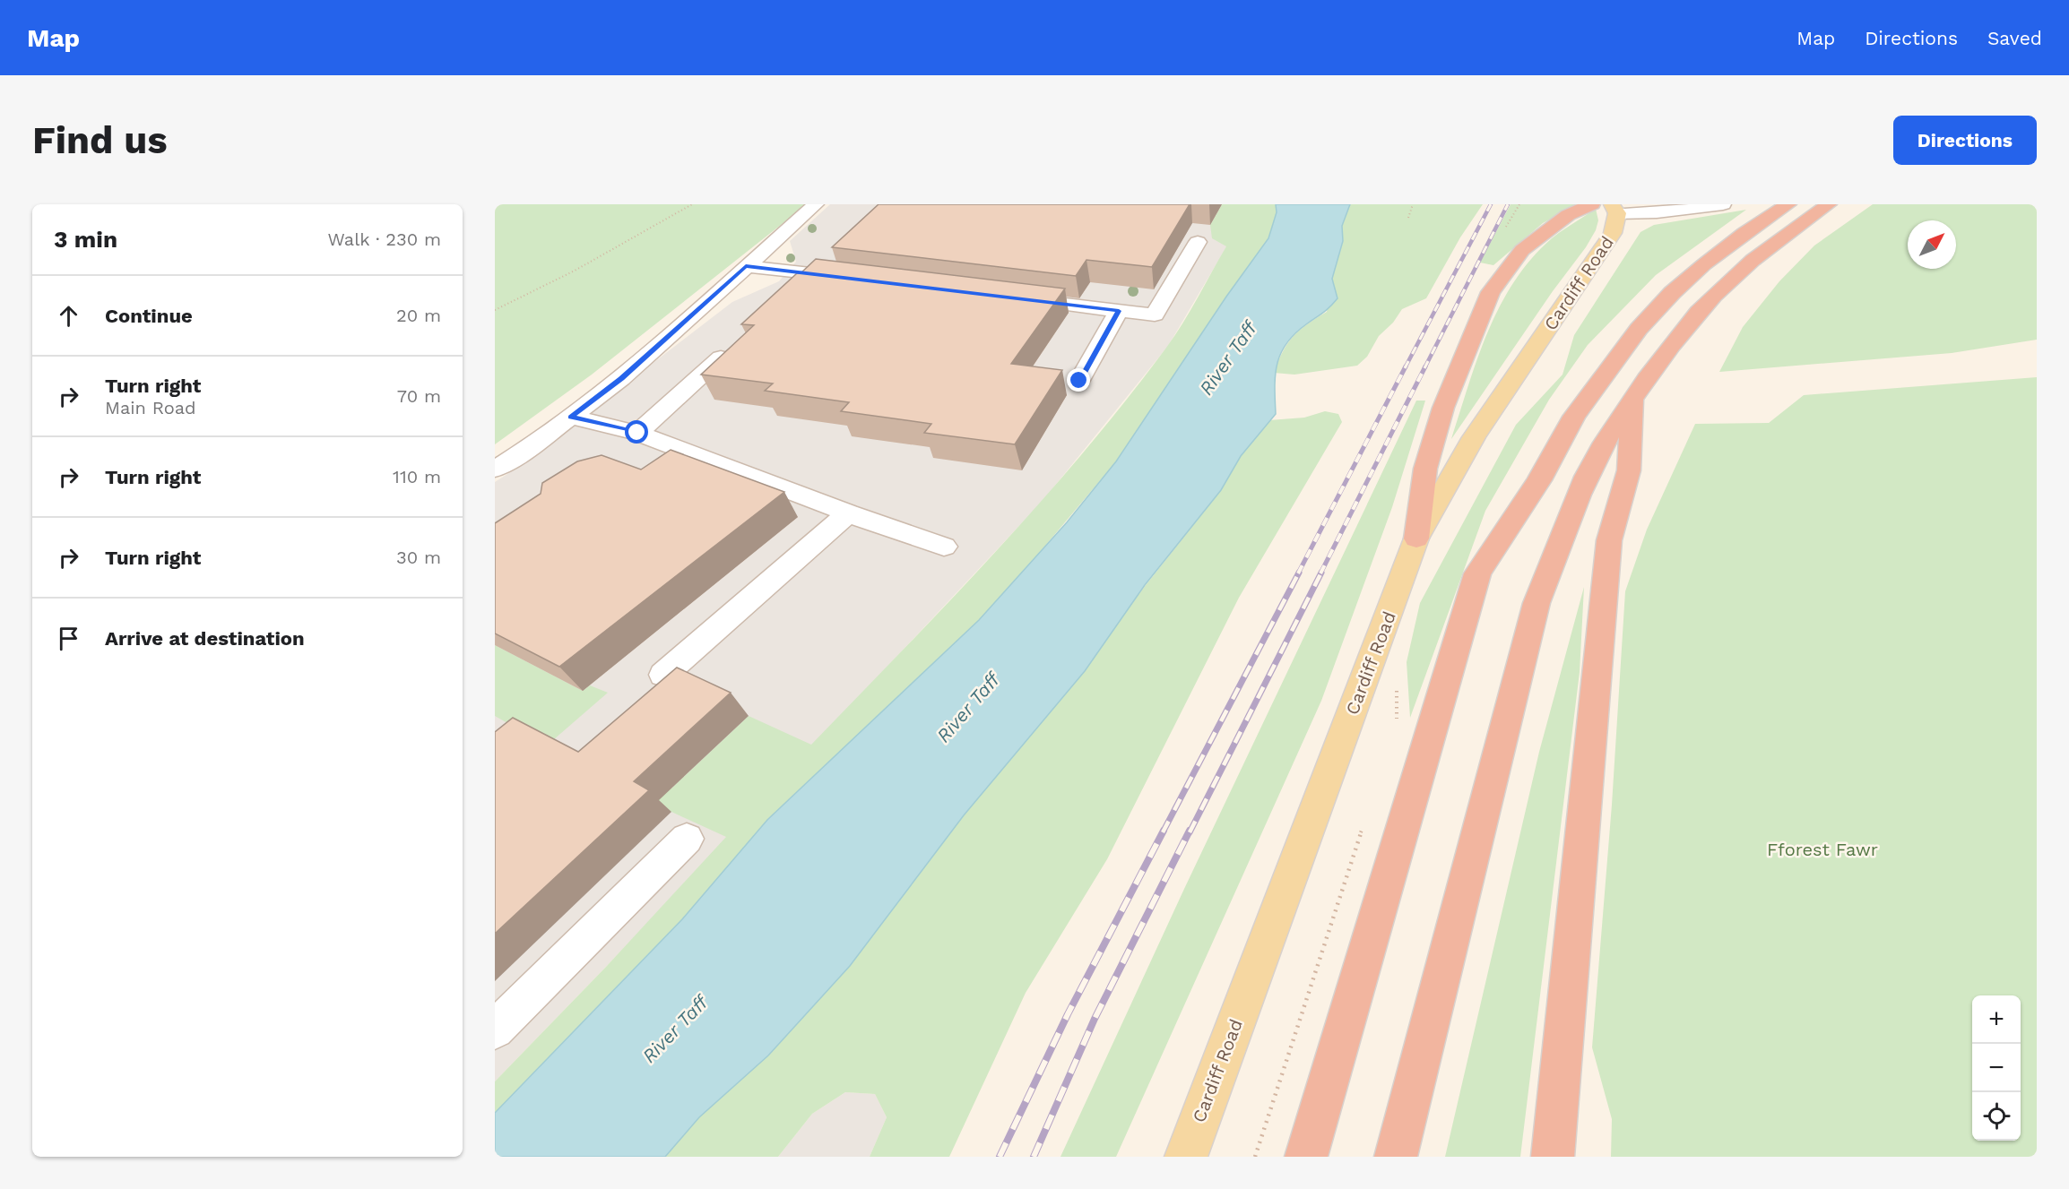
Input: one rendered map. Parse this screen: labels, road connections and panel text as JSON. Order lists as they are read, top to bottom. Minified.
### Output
{"streets":{"main road":["Cardiff Road"]},"water":["River Taff"],"parks":["Fforest Fawr"],"north":"top right","page":{"header":"Map","nav":["Map","Directions","Saved"],"buttons":"Directions","title":"Find us","heading":["3 min","Walk · 230 m"],"list":[["Continue","20 m"],["Turn right","Main Road","70 m"],["Turn right","110 m"],["Turn right","30 m"],"Arrive at destination"],"map_buttons":["+","−"]}}
